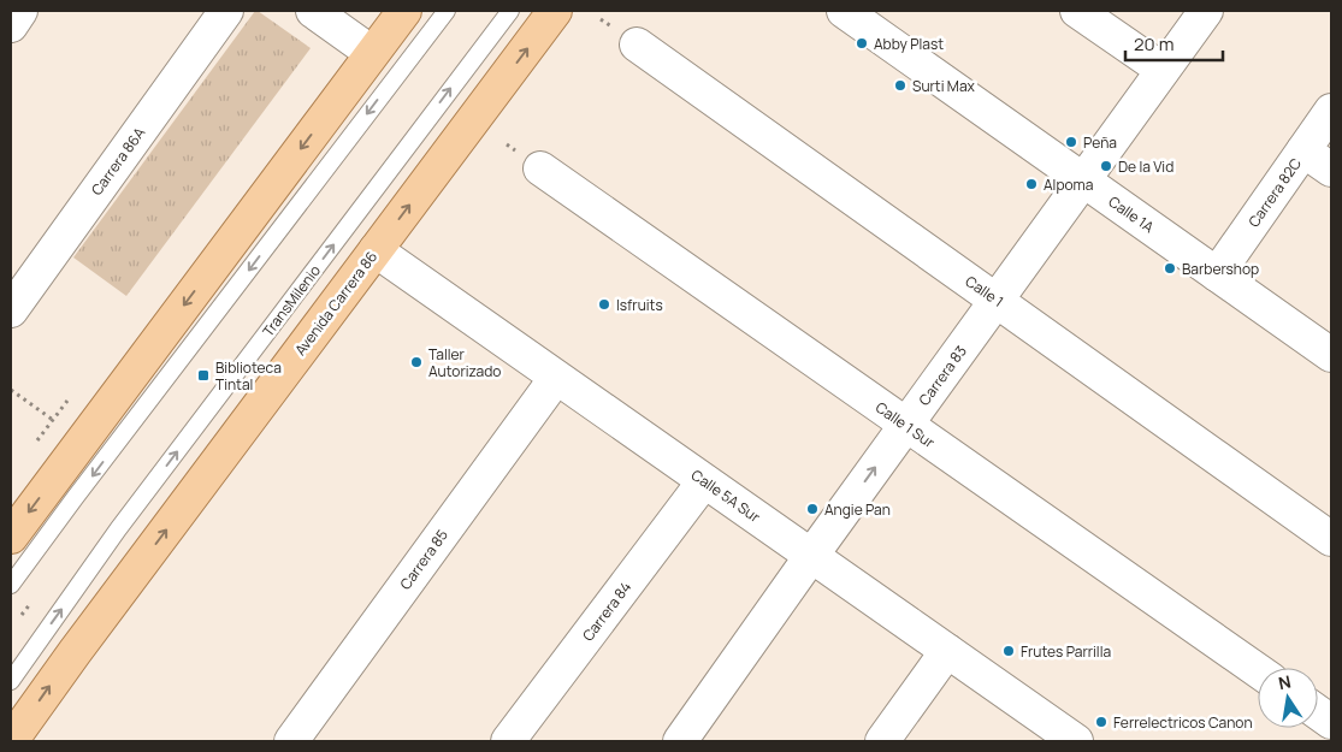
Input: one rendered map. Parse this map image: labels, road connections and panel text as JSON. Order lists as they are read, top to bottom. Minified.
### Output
{"streets":{"main road":["Avenida Carrera 86"],"street":["Carrera 86A","Carrera 82C","Calle 1A","Calle 1","Carrera 83","Calle 1 Sur","Calle 5A Sur","Carrera 85","Carrera 84"],"lane":["TransMilenio"]},"crossings":[["Carrera 82C","Calle 1A"],["Calle 1A","Carrera 83"],["Calle 1","Carrera 83"],["Avenida Carrera 86","Calle 5A Sur"],["Carrera 83","Calle 1 Sur"],["Carrera 83","Calle 5A Sur"],["Calle 5A Sur","Carrera 85"],["Calle 5A Sur","Carrera 84"]],"places":{"other":["Abby Plast","Surti Max","Peña","De la Vid","Alpoma","Barbershop","Isfruits","Taller Autorizado","Angie Pan","Frutes Parrilla","Ferrelectricos Canon"],"transit":["Biblioteca Tintal"]},"scale_bar":"20 m","north":"top"}
